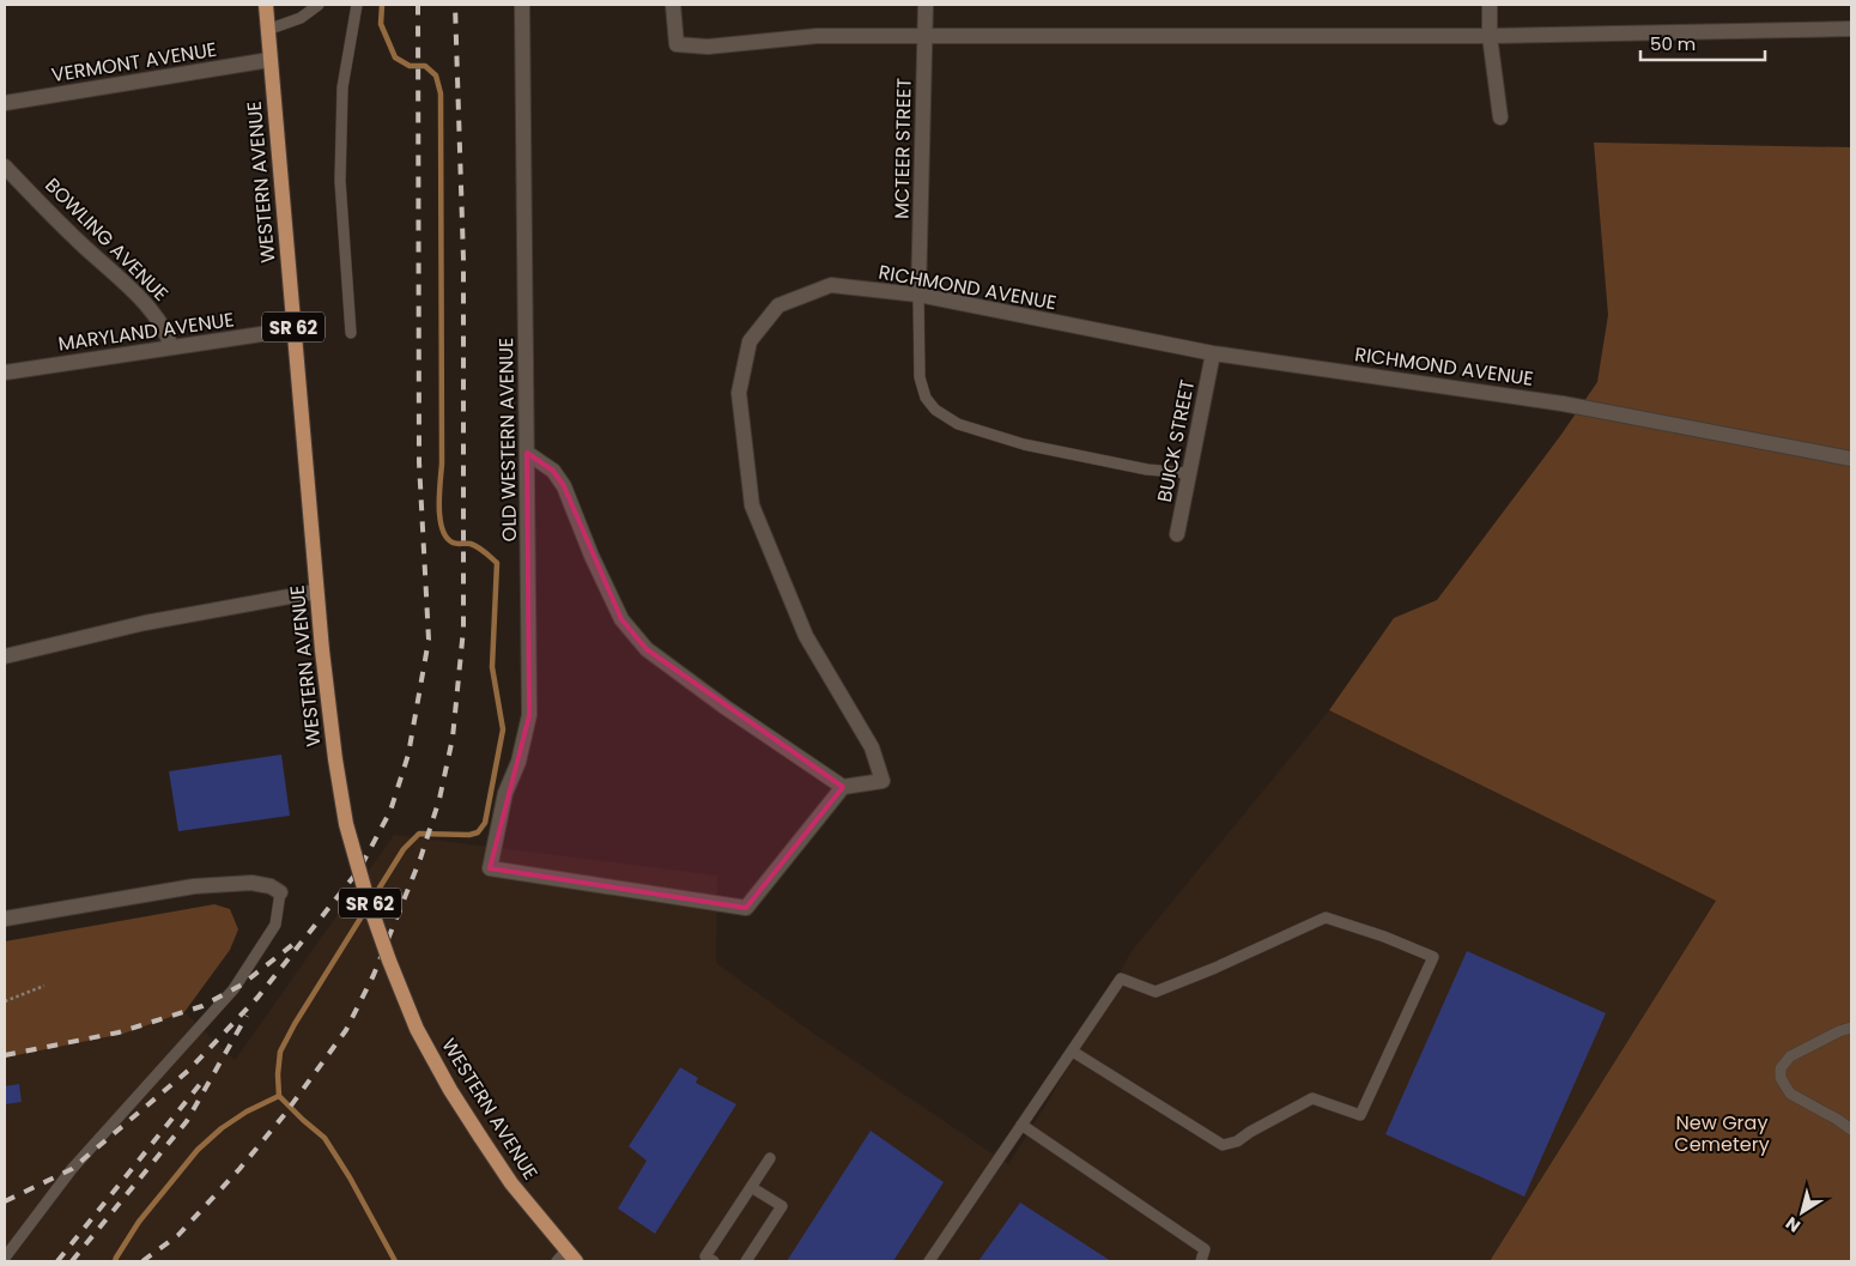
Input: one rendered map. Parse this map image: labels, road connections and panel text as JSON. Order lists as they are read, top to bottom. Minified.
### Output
{"streets":{"main road":["WESTERN AVENUE","SR 62"],"street":["VERMONT AVENUE","MCTEER STREET","BOWLING AVENUE","RICHMOND AVENUE","MARYLAND AVENUE","OLD WESTERN AVENUE","BUICK STREET"]},"crossings":[["VERMONT AVENUE","WESTERN AVENUE"],["MCTEER STREET","RICHMOND AVENUE"],["WESTERN AVENUE","MARYLAND AVENUE"],["BOWLING AVENUE","MARYLAND AVENUE"],["RICHMOND AVENUE","OLD WESTERN AVENUE"],["RICHMOND AVENUE","BUICK STREET"]],"parks":["New Gray Cemetery"],"scale_bar":"50 m","north":"bottom left"}
